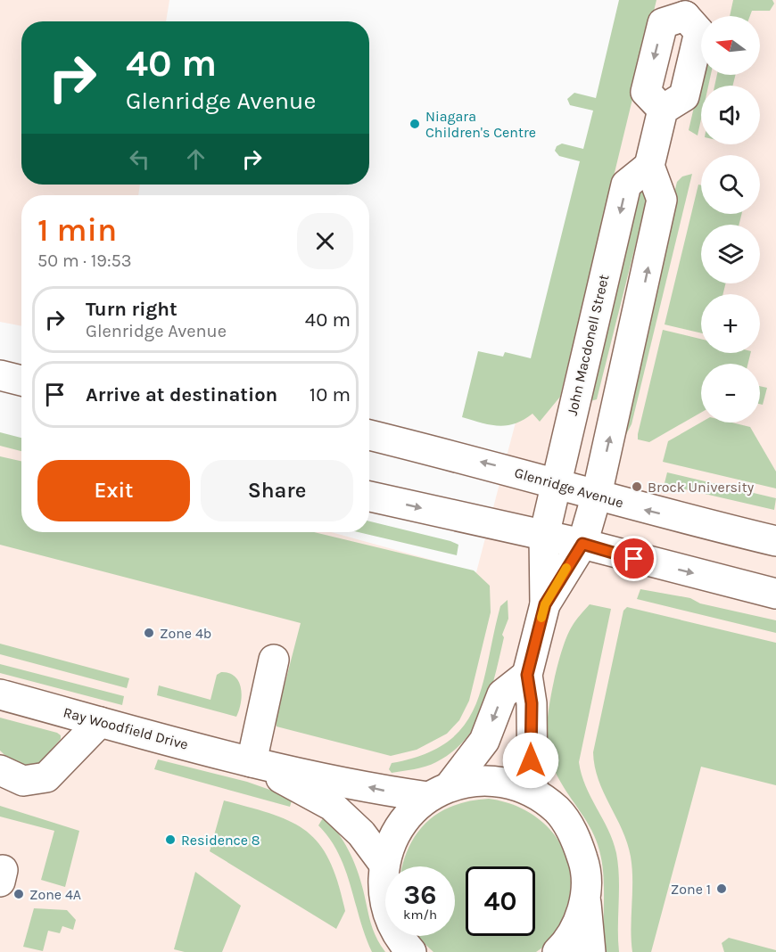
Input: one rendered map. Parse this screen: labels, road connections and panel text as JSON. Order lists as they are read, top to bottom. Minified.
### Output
{"streets":{"street":["John Macdonell Street","Glenridge Avenue","Ray Woodfield Drive"]},"crossings":[["John Macdonell Street","Glenridge Avenue"]],"places":["Niagara Children's Centre","Brock University","Zone 4b","Residence 8","Zone 1","Zone 4A"],"north":"left","page":{"map_buttons":["+","−"],"turn":["40 m","Glenridge Avenue"],"heading":["1 min","50 m · 19:53"],"list":[{"name":"Turn right","note":"Glenridge Avenue","value":"40 m"},{"name":"Arrive at destination","value":"10 m"}],"buttons":["Exit","Share"],"speed":"36 km/h","limit":"40"}}
